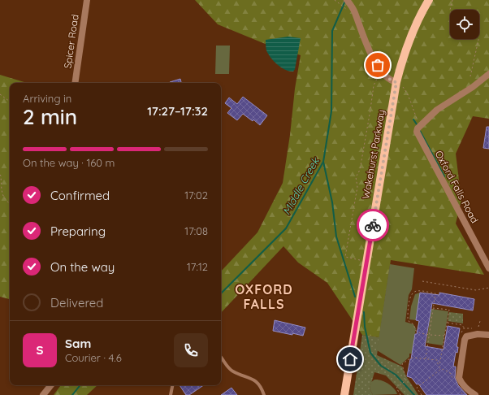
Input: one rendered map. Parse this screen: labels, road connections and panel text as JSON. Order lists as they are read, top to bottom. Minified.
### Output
{"streets":{"main road":["Wakehurst Parkway"],"street":["Spicer Road","Oxford Falls Road"]},"districts":["OXFORD FALLS"],"water":["Middle Creek"],"page":{"heading":["2 min","Arriving in","17:27–17:32"],"panel":["Sam","Courier · 4.6"],"bar":"On the way · 160 m","list":[["Confirmed","17:02"],["Preparing","17:08"],["On the way","17:12"],"Delivered"],"round":"S"}}
